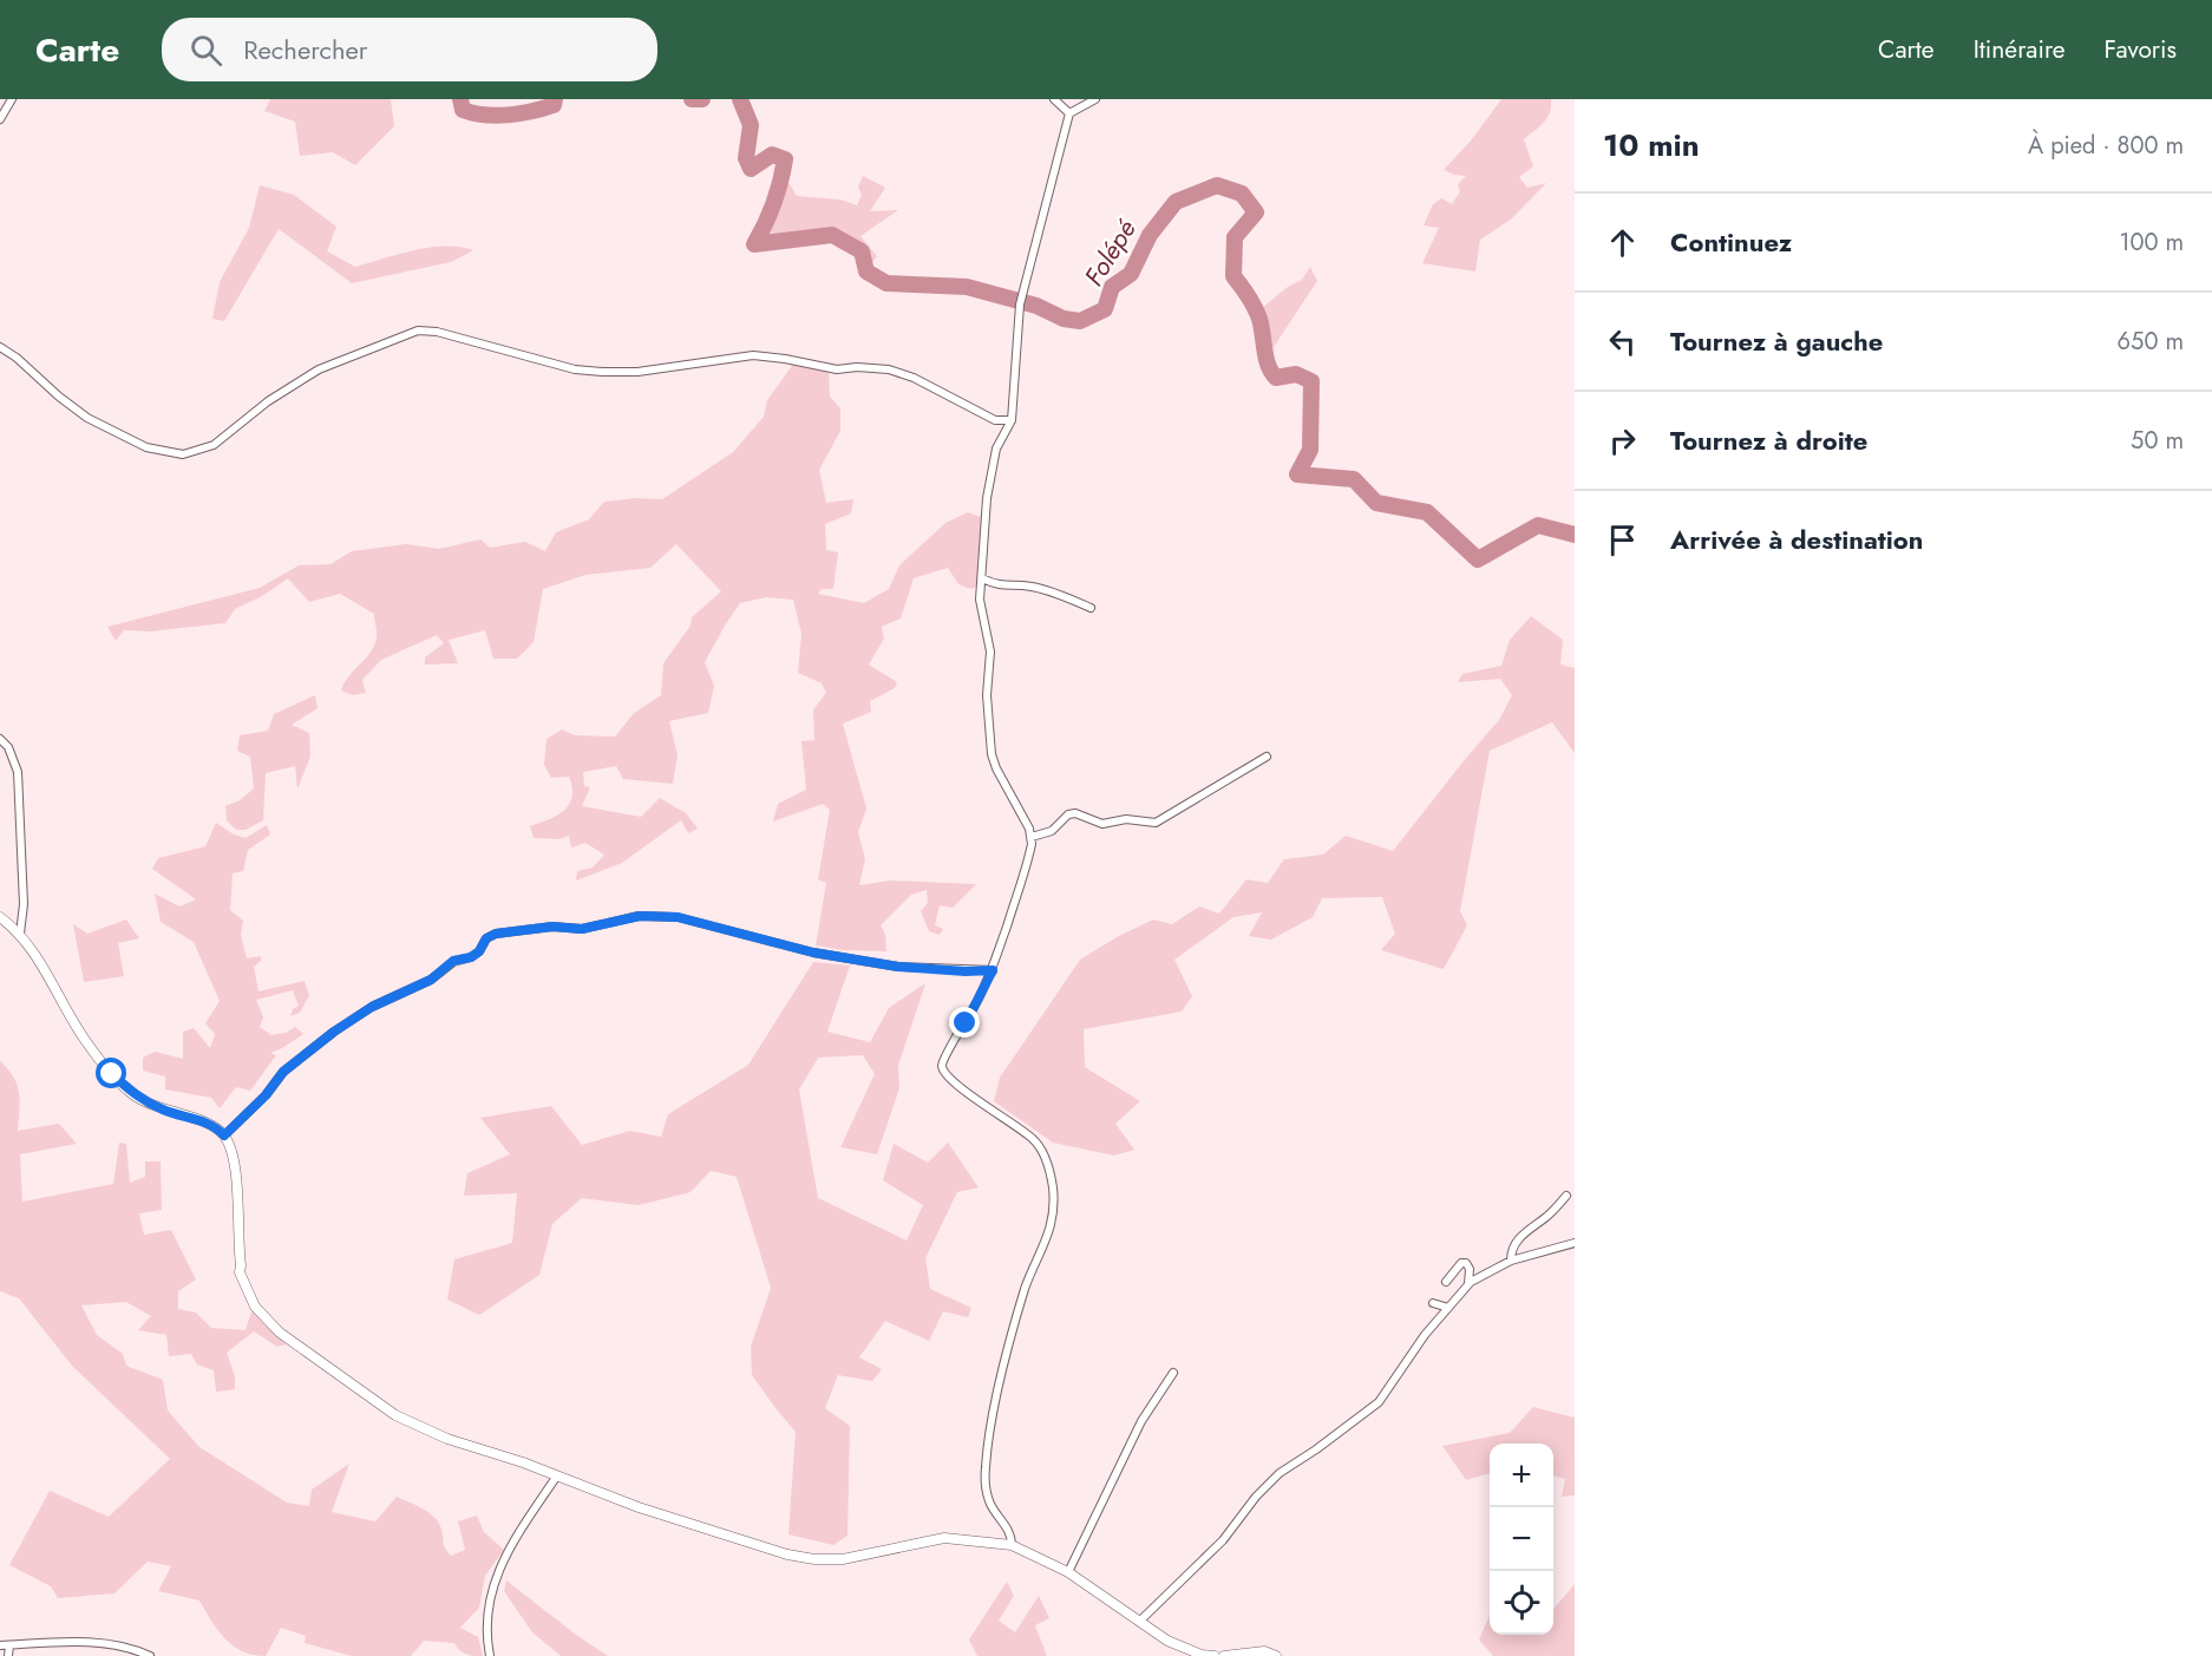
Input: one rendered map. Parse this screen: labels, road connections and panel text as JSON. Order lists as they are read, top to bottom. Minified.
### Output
{"water":["Folépé"],"page":{"header":"Carte","search":"Rechercher","nav":["Carte","Itinéraire","Favoris"],"heading":["10 min","À pied · 800 m"],"list":[["Continuez","100 m"],["Tournez à gauche","650 m"],["Tournez à droite","50 m"],"Arrivée à destination"],"map_buttons":["+","−"]}}
